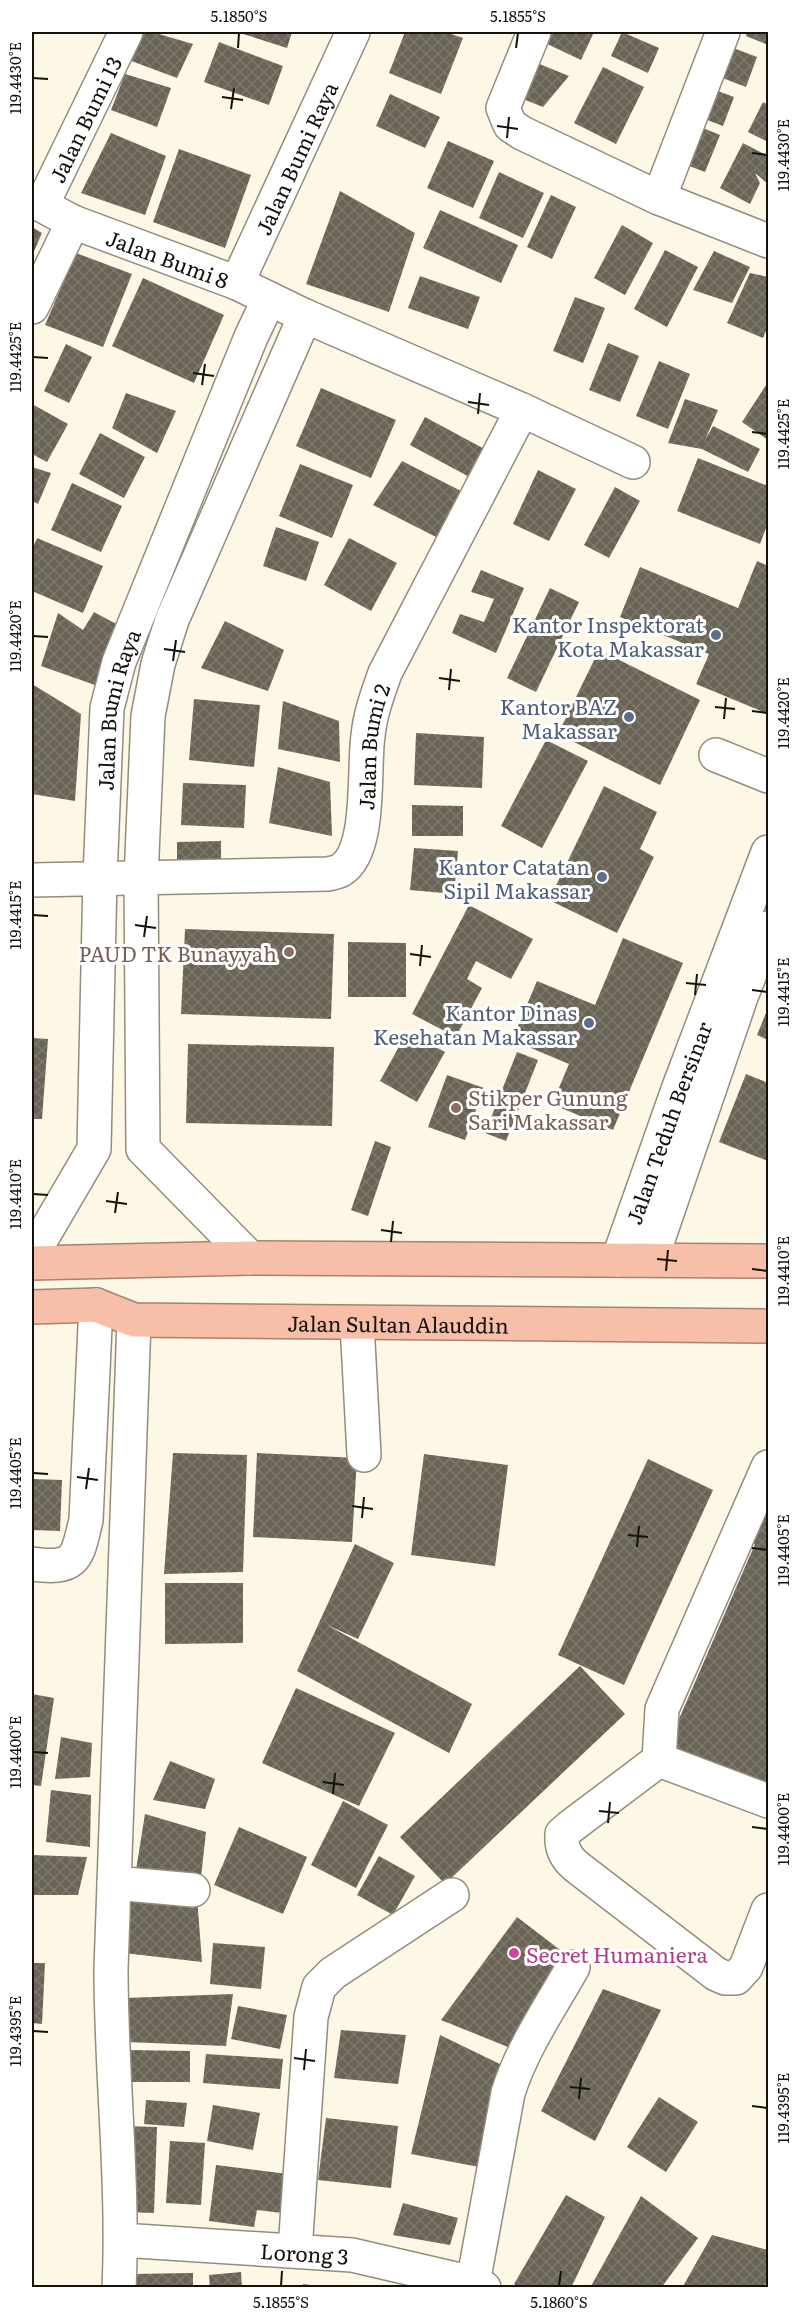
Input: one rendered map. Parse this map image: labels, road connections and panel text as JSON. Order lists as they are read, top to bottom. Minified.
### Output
{"streets":{"highway":["Jalan Sultan Alauddin"],"street":["Jalan Bumi 13","Jalan Bumi Raya","Jalan Bumi 8","Jalan Bumi 2","Jalan Teduh Bersinar","Lorong 3"]},"crossings":[["Jalan Bumi 13","Jalan Bumi 8"],["Jalan Bumi Raya","Jalan Bumi 8"],["Jalan Bumi Raya","Jalan Bumi 2"]],"places":["Kantor Inspektorat Kota Makassar","Kantor BAZ Makassar","Kantor Catatan Sipil Makassar","PAUD TK Bunayyah","Kantor Dinas Kesehatan Makassar","Stikper Gunung Sari Makassar","Secret Humaniera"],"coordinates":["5.1850°S","5.1855°S","119.4430°E","119.4425°E","119.4420°E","119.4415°E","119.4410°E","119.4405°E","119.4400°E","119.4395°E","5.1860°S"]}
